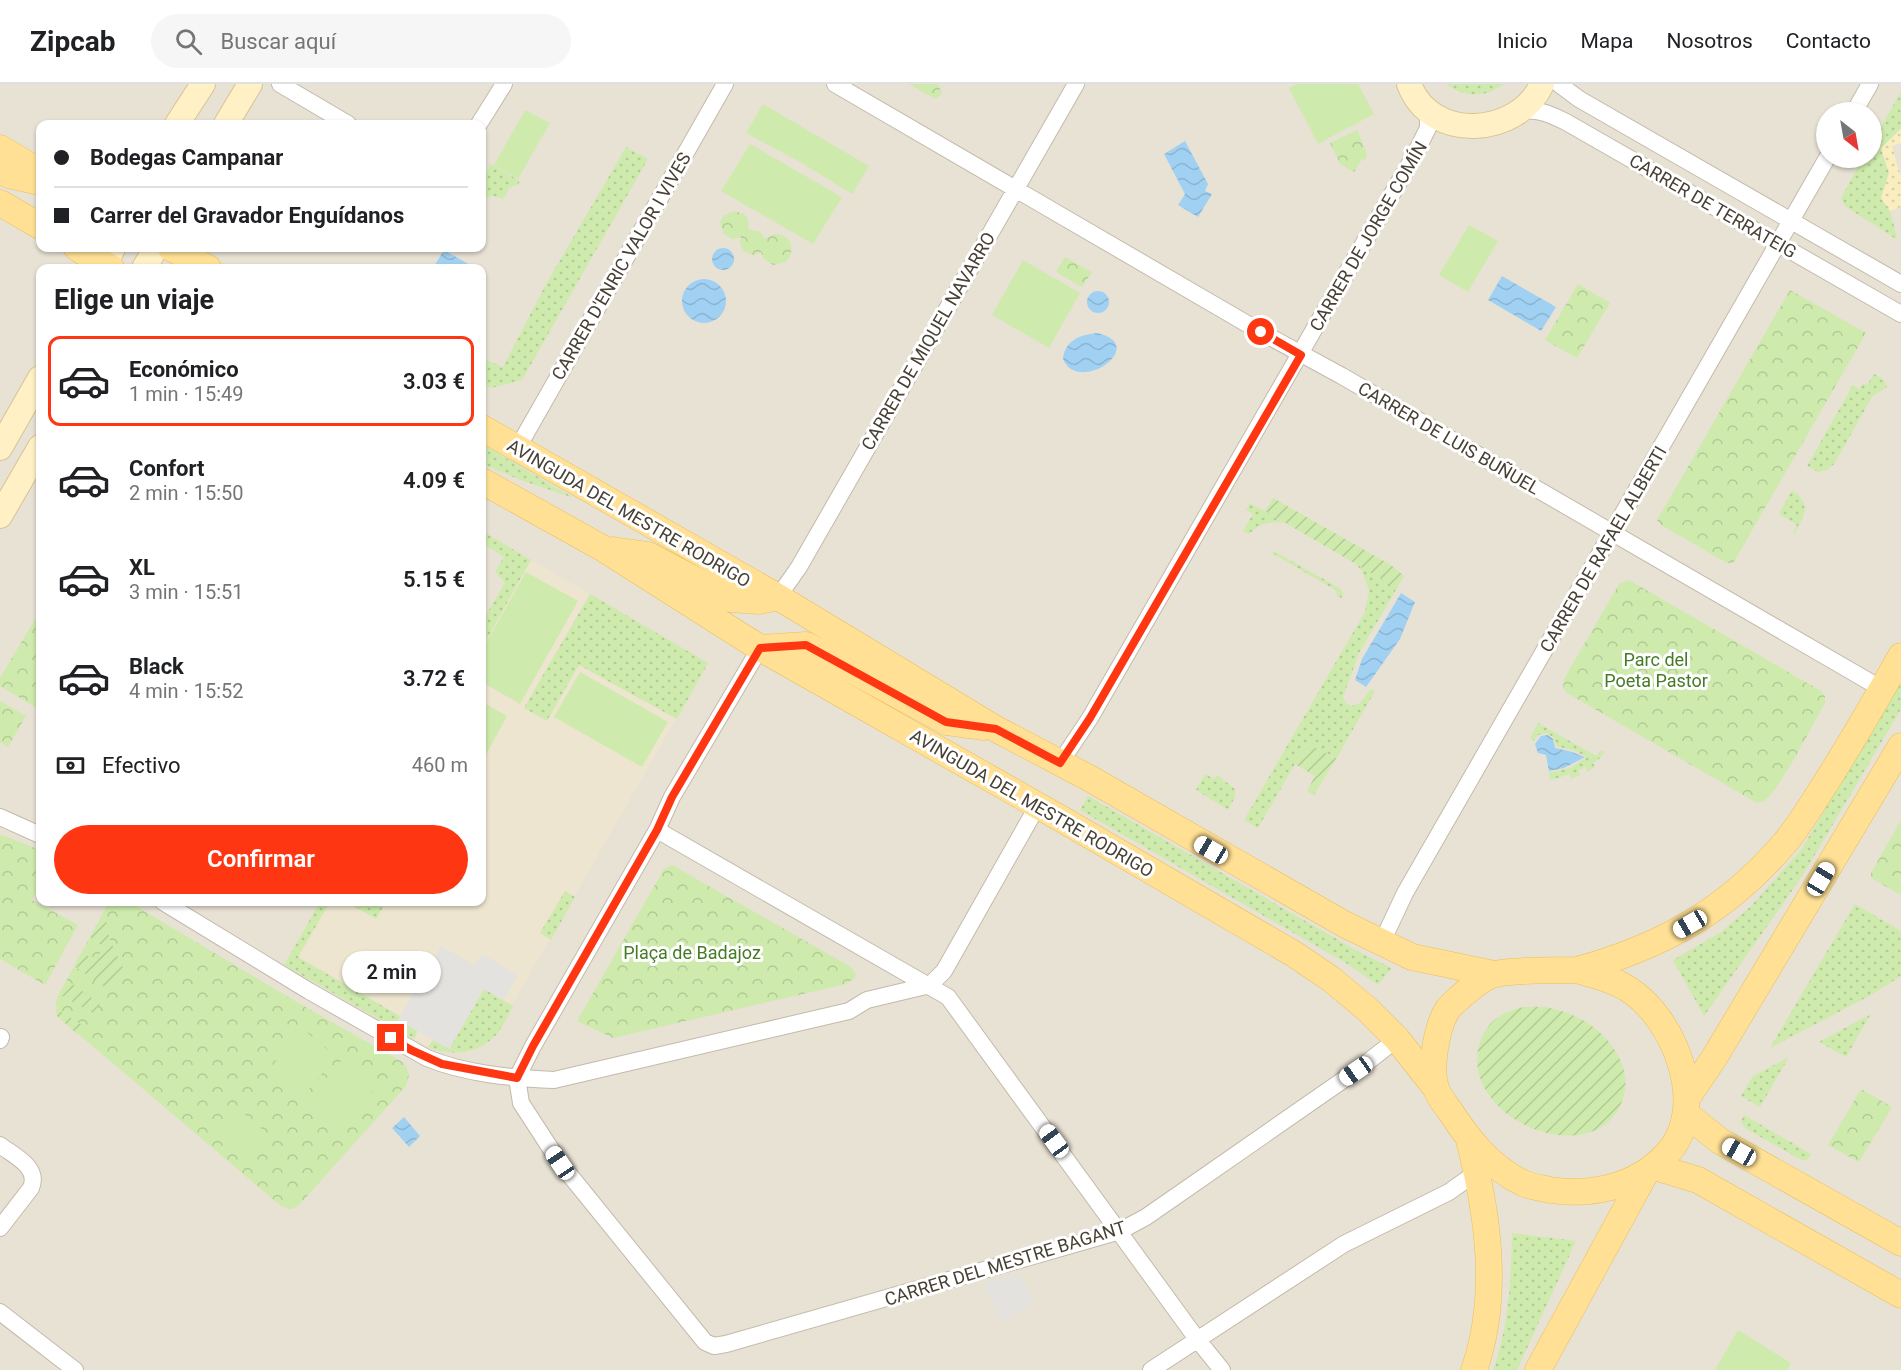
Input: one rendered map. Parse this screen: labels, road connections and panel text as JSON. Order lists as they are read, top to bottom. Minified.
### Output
{"streets":{"main road":["AVINGUDA DEL MESTRE RODRIGO"],"street":["CARRER DE TERRATEIG","CARRER DE JORGE COMÍN","CARRER D'ENRIC VALOR I VIVES","CARRER DE MIQUEL NAVARRO","CARRER DE LUIS BUÑUEL","CARRER DE RAFAEL ALBERTI","CARRER DEL MESTRE BAGANT"]},"crossings":[["CARRER DE TERRATEIG","CARRER DE RAFAEL ALBERTI"],["CARRER DE JORGE COMÍN","CARRER DE LUIS BUÑUEL"],["CARRER DE JORGE COMÍN","AVINGUDA DEL MESTRE RODRIGO"],["CARRER D'ENRIC VALOR I VIVES","AVINGUDA DEL MESTRE RODRIGO"],["CARRER DE MIQUEL NAVARRO","CARRER DE LUIS BUÑUEL"],["CARRER DE MIQUEL NAVARRO","AVINGUDA DEL MESTRE RODRIGO"],["CARRER DE LUIS BUÑUEL","CARRER DE RAFAEL ALBERTI"],["AVINGUDA DEL MESTRE RODRIGO","CARRER DE RAFAEL ALBERTI"],["AVINGUDA DEL MESTRE RODRIGO","CARRER DEL MESTRE BAGANT"]],"parks":["Parc del Poeta Pastor","Plaça de Badajoz"],"north":"bottom right","page":{"header":"Zipcab","search":"Buscar aquí","nav":["Inicio","Mapa","Nosotros","Contacto"],"banner":["Bodegas Campanar","Carrer del Gravador Enguídanos"],"heading":"Elige un viaje","list":[{"name":"Económico","note":"1 min · 15:49","value":"3.03 €"},{"name":"Confort","note":"2 min · 15:50","value":"4.09 €"},{"name":"XL","note":"3 min · 15:51","value":"5.15 €"},{"name":"Black","note":"4 min · 15:52","value":"3.72 €"}],"pay":["Efectivo","460 m"],"buttons":"Confirmar","bubble":"2 min"}}
